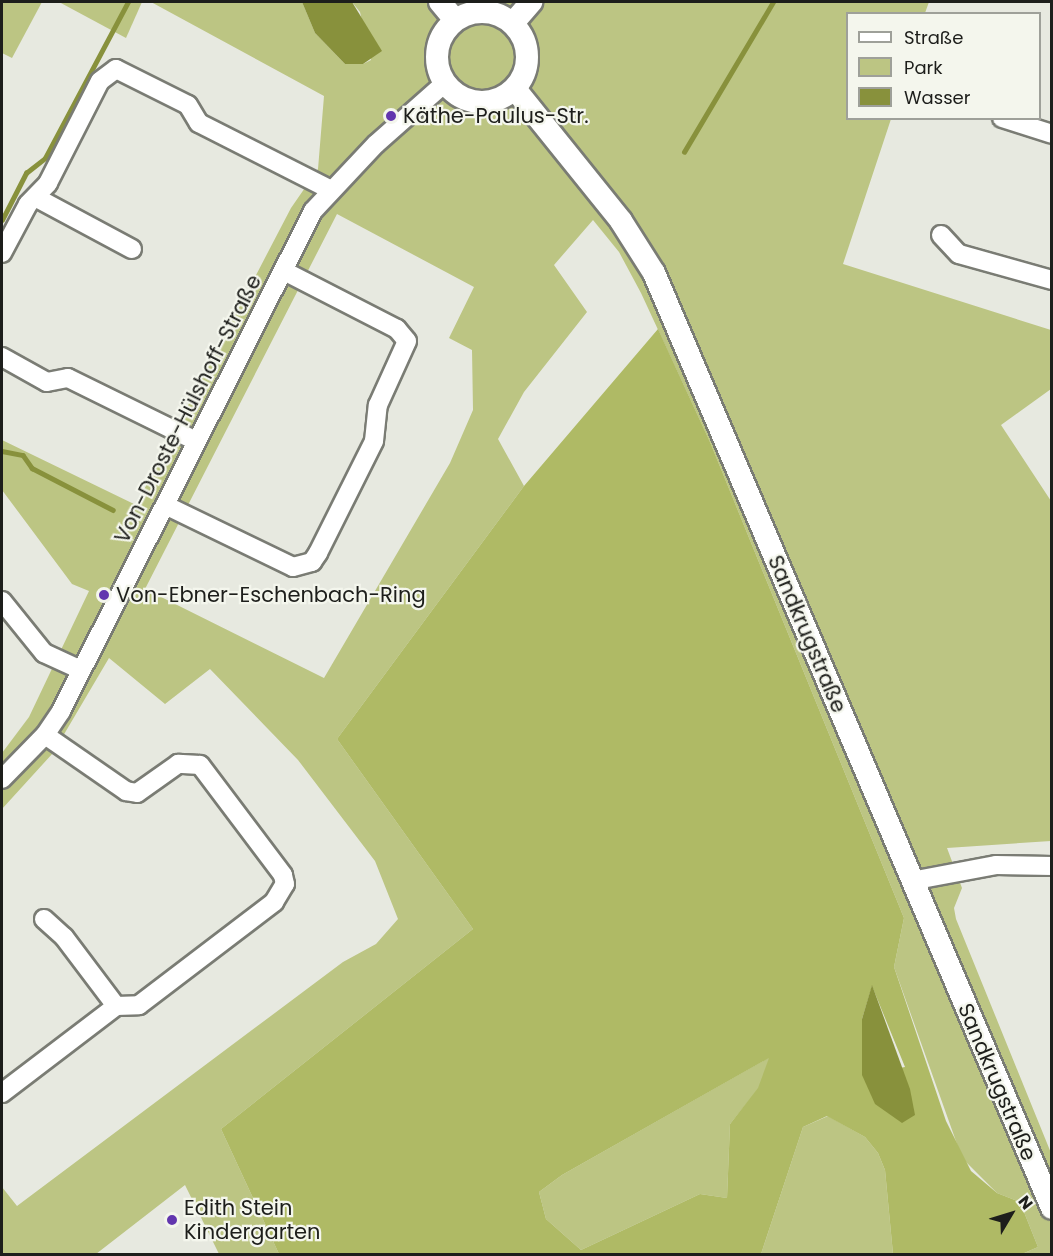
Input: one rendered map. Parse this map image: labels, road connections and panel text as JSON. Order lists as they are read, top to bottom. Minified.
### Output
{"streets":{"street":["Von-Droste-Hülshoff-Straße","Sandkrugstraße"]},"crossings":[["Von-Droste-Hülshoff-Straße","Sandkrugstraße"]],"places":["Käthe-Paulus-Str.","Von-Ebner-Eschenbach-Ring","Edith Stein Kindergarten"],"legend":["Straße","Park","Wasser"],"north":"top right"}
